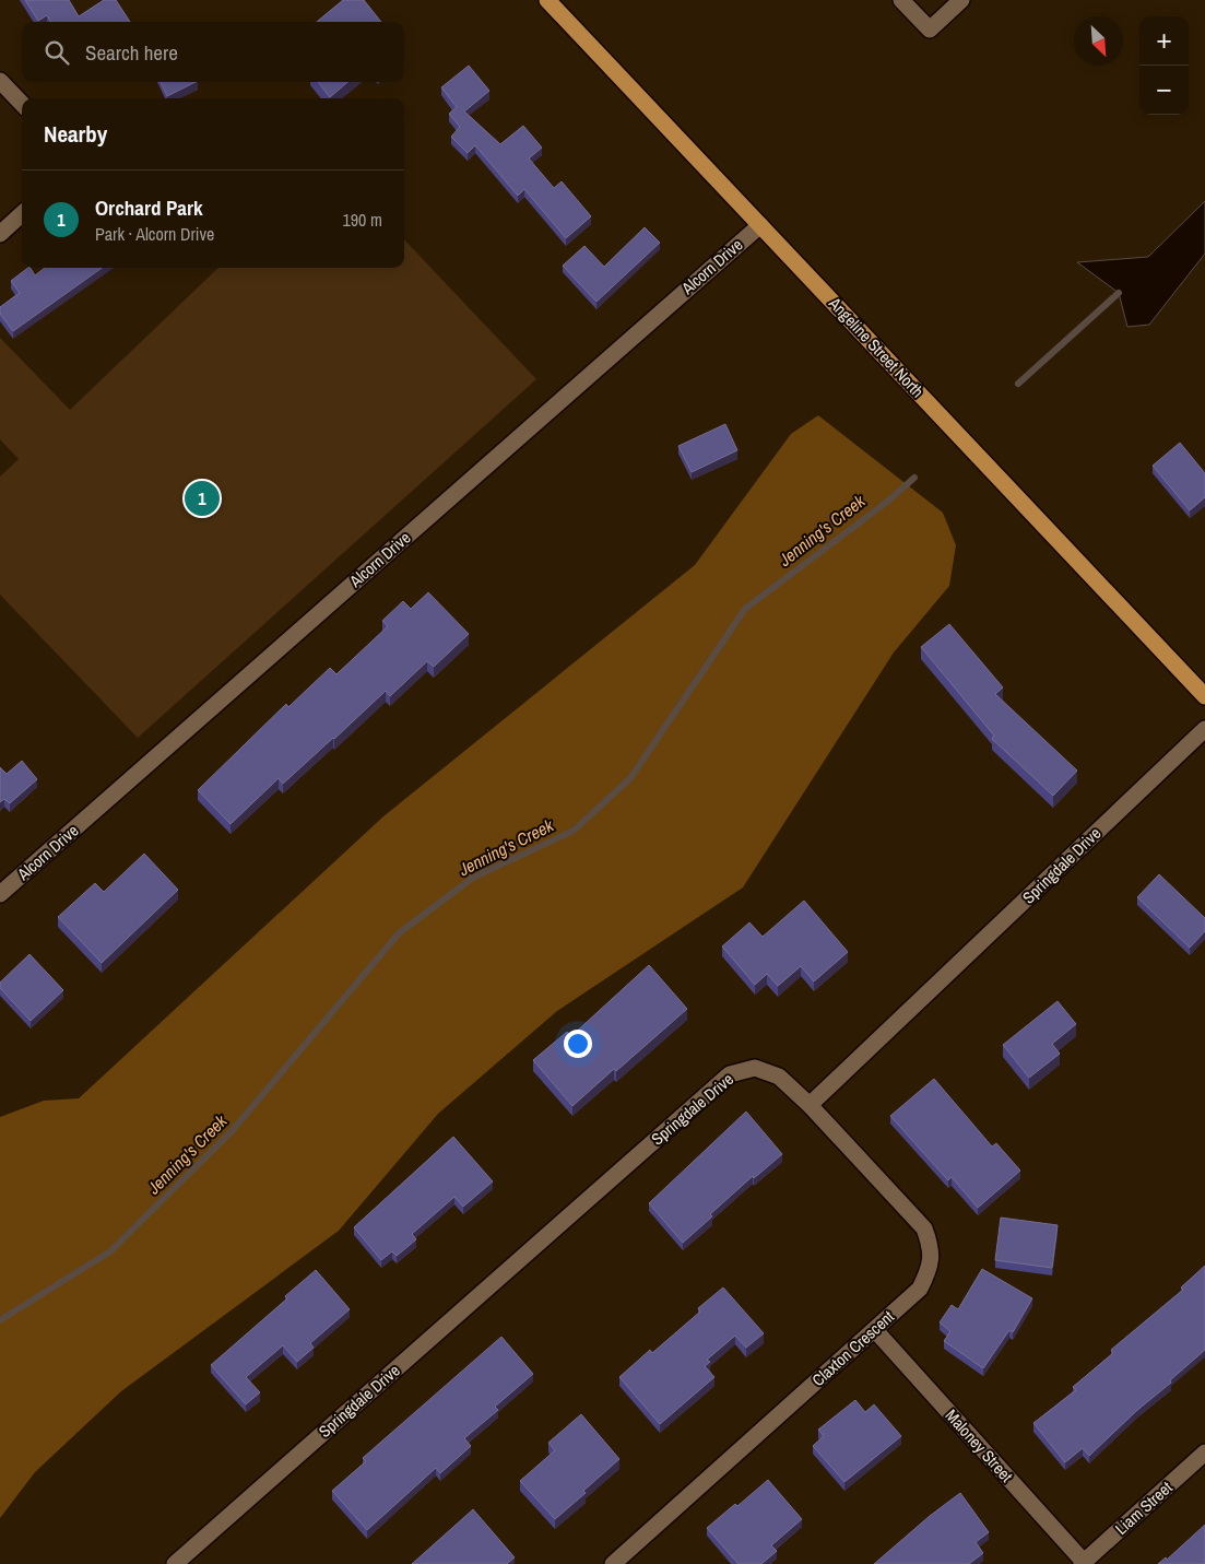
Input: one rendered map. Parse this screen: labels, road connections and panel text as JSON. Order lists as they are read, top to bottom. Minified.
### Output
{"streets":{"main road":["Angeline Street North"],"street":["Alcorn Drive","Springdale Drive","Claxton Crescent","Maloney Street","Liam Street"]},"crossings":[["Alcorn Drive","Angeline Street North"],["Springdale Drive","Claxton Crescent"],["Claxton Crescent","Maloney Street"],["Maloney Street","Liam Street"]],"water":["Jenning's Creek"],"north":"bottom right","page":{"map_buttons":["+","−"],"search":"Search here","heading":"Nearby","list":[{"mark":"1","name":"Orchard Park","note":"Park · Alcorn Drive","value":"190 m"}],"pins":"1"}}
